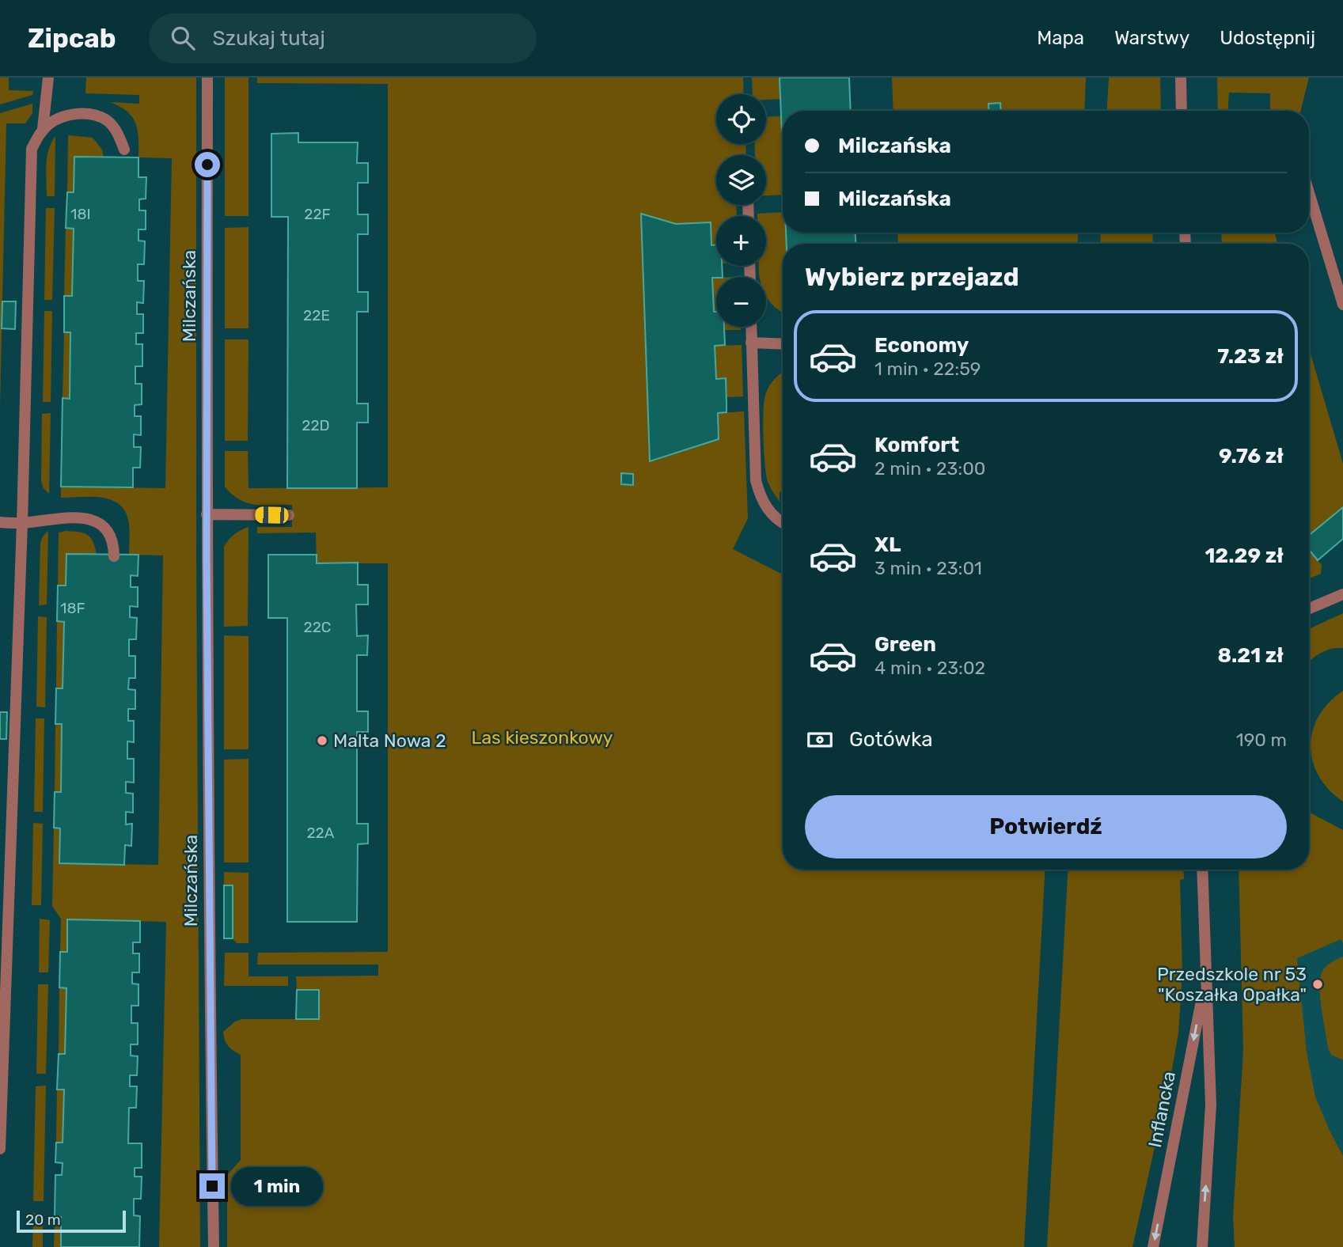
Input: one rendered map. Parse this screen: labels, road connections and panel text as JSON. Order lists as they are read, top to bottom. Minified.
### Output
{"streets":{"street":["Milczańska","Inflancka"]},"parks":["Las kieszonkowy"],"places":["Malta Nowa 2","Przedszkole nr 53 \"Koszałka Opałka\""],"house_numbers":["18I","22F","22E","22D","18F","22C","22A"],"scale_bar":"20 m","page":{"header":"Zipcab","search":"Szukaj tutaj","nav":["Mapa","Warstwy","Udostępnij"],"map_buttons":["+","−"],"banner":["Milczańska","Milczańska"],"heading":"Wybierz przejazd","list":[{"name":"Economy","note":"1 min · 22:59","value":"7.23 zł"},{"name":"Komfort","note":"2 min · 23:00","value":"9.76 zł"},{"name":"XL","note":"3 min · 23:01","value":"12.29 zł"},{"name":"Green","note":"4 min · 23:02","value":"8.21 zł"}],"pay":["Gotówka","190 m"],"buttons":"Potwierdź","bubble":"1 min","scale":"20 m"}}
